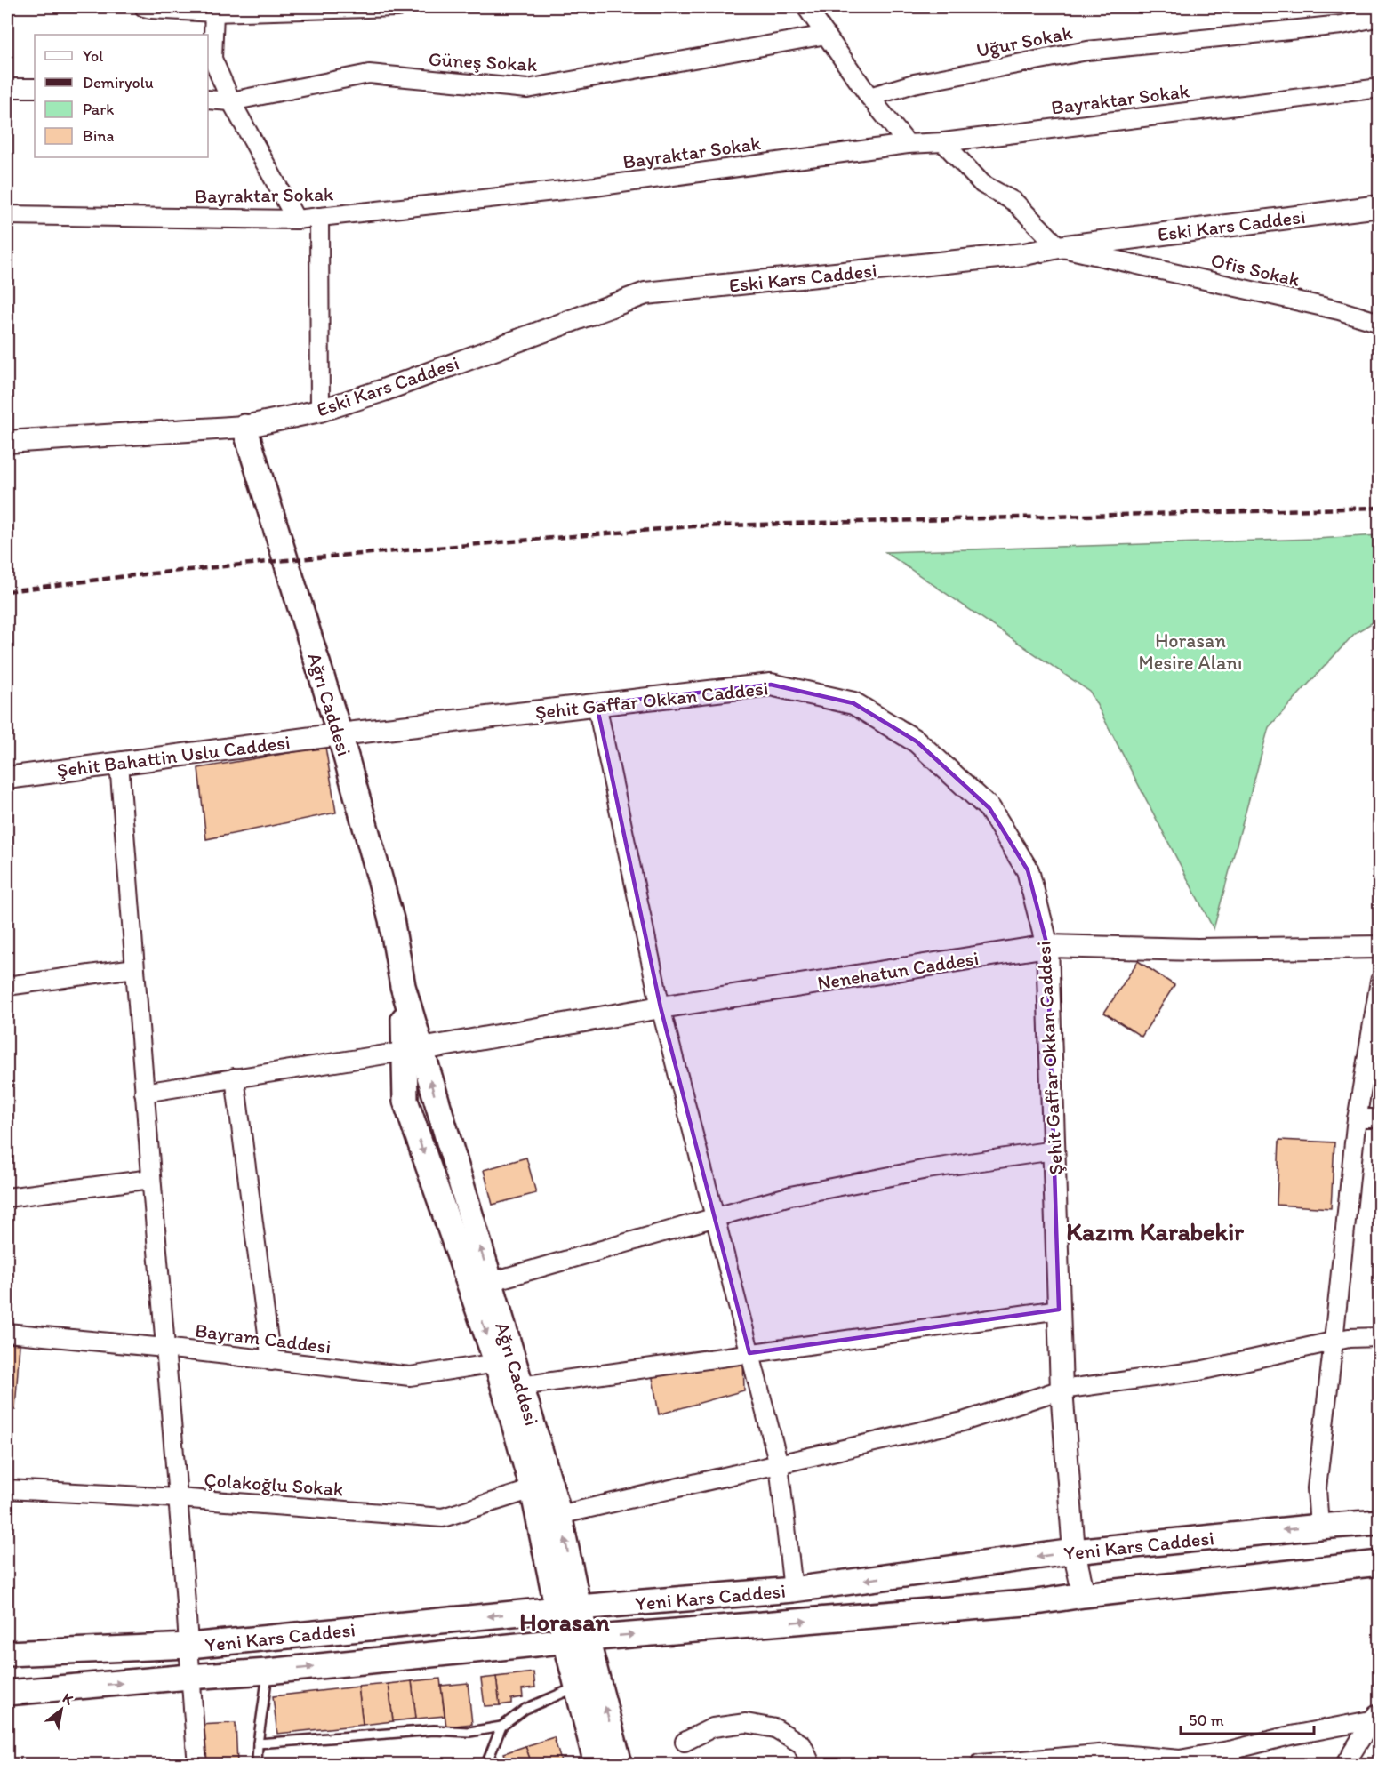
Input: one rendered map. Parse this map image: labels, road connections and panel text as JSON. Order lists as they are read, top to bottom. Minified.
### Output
{"streets":{"main road":["Ağrı Caddesi","Yeni Kars Caddesi"],"street":["Uğur Sokak","Güneş Sokak","Bayraktar Sokak","Eski Kars Caddesi","Ofis Sokak","Şehit Gaffar Okkan Caddesi","Şehit Bahattin Uslu Caddesi","Nenehatun Caddesi","Bayram Caddesi","Çolakoğlu Sokak"]},"crossings":[["Eski Kars Caddesi","Ofis Sokak"],["Eski Kars Caddesi","Ağrı Caddesi"],["Şehit Gaffar Okkan Caddesi","Ağrı Caddesi"],["Şehit Gaffar Okkan Caddesi","Şehit Bahattin Uslu Caddesi"],["Şehit Gaffar Okkan Caddesi","Nenehatun Caddesi"],["Şehit Gaffar Okkan Caddesi","Yeni Kars Caddesi"],["Ağrı Caddesi","Şehit Bahattin Uslu Caddesi"],["Ağrı Caddesi","Nenehatun Caddesi"],["Ağrı Caddesi","Bayram Caddesi"],["Ağrı Caddesi","Çolakoğlu Sokak"],["Ağrı Caddesi","Yeni Kars Caddesi"]],"districts":["Kazım Karabekir","Horasan"],"parks":["Horasan Mesire Alanı"],"legend":["Yol","Demiryolu","Park","Bina"],"scale_bar":"50 m","north":"top right"}
